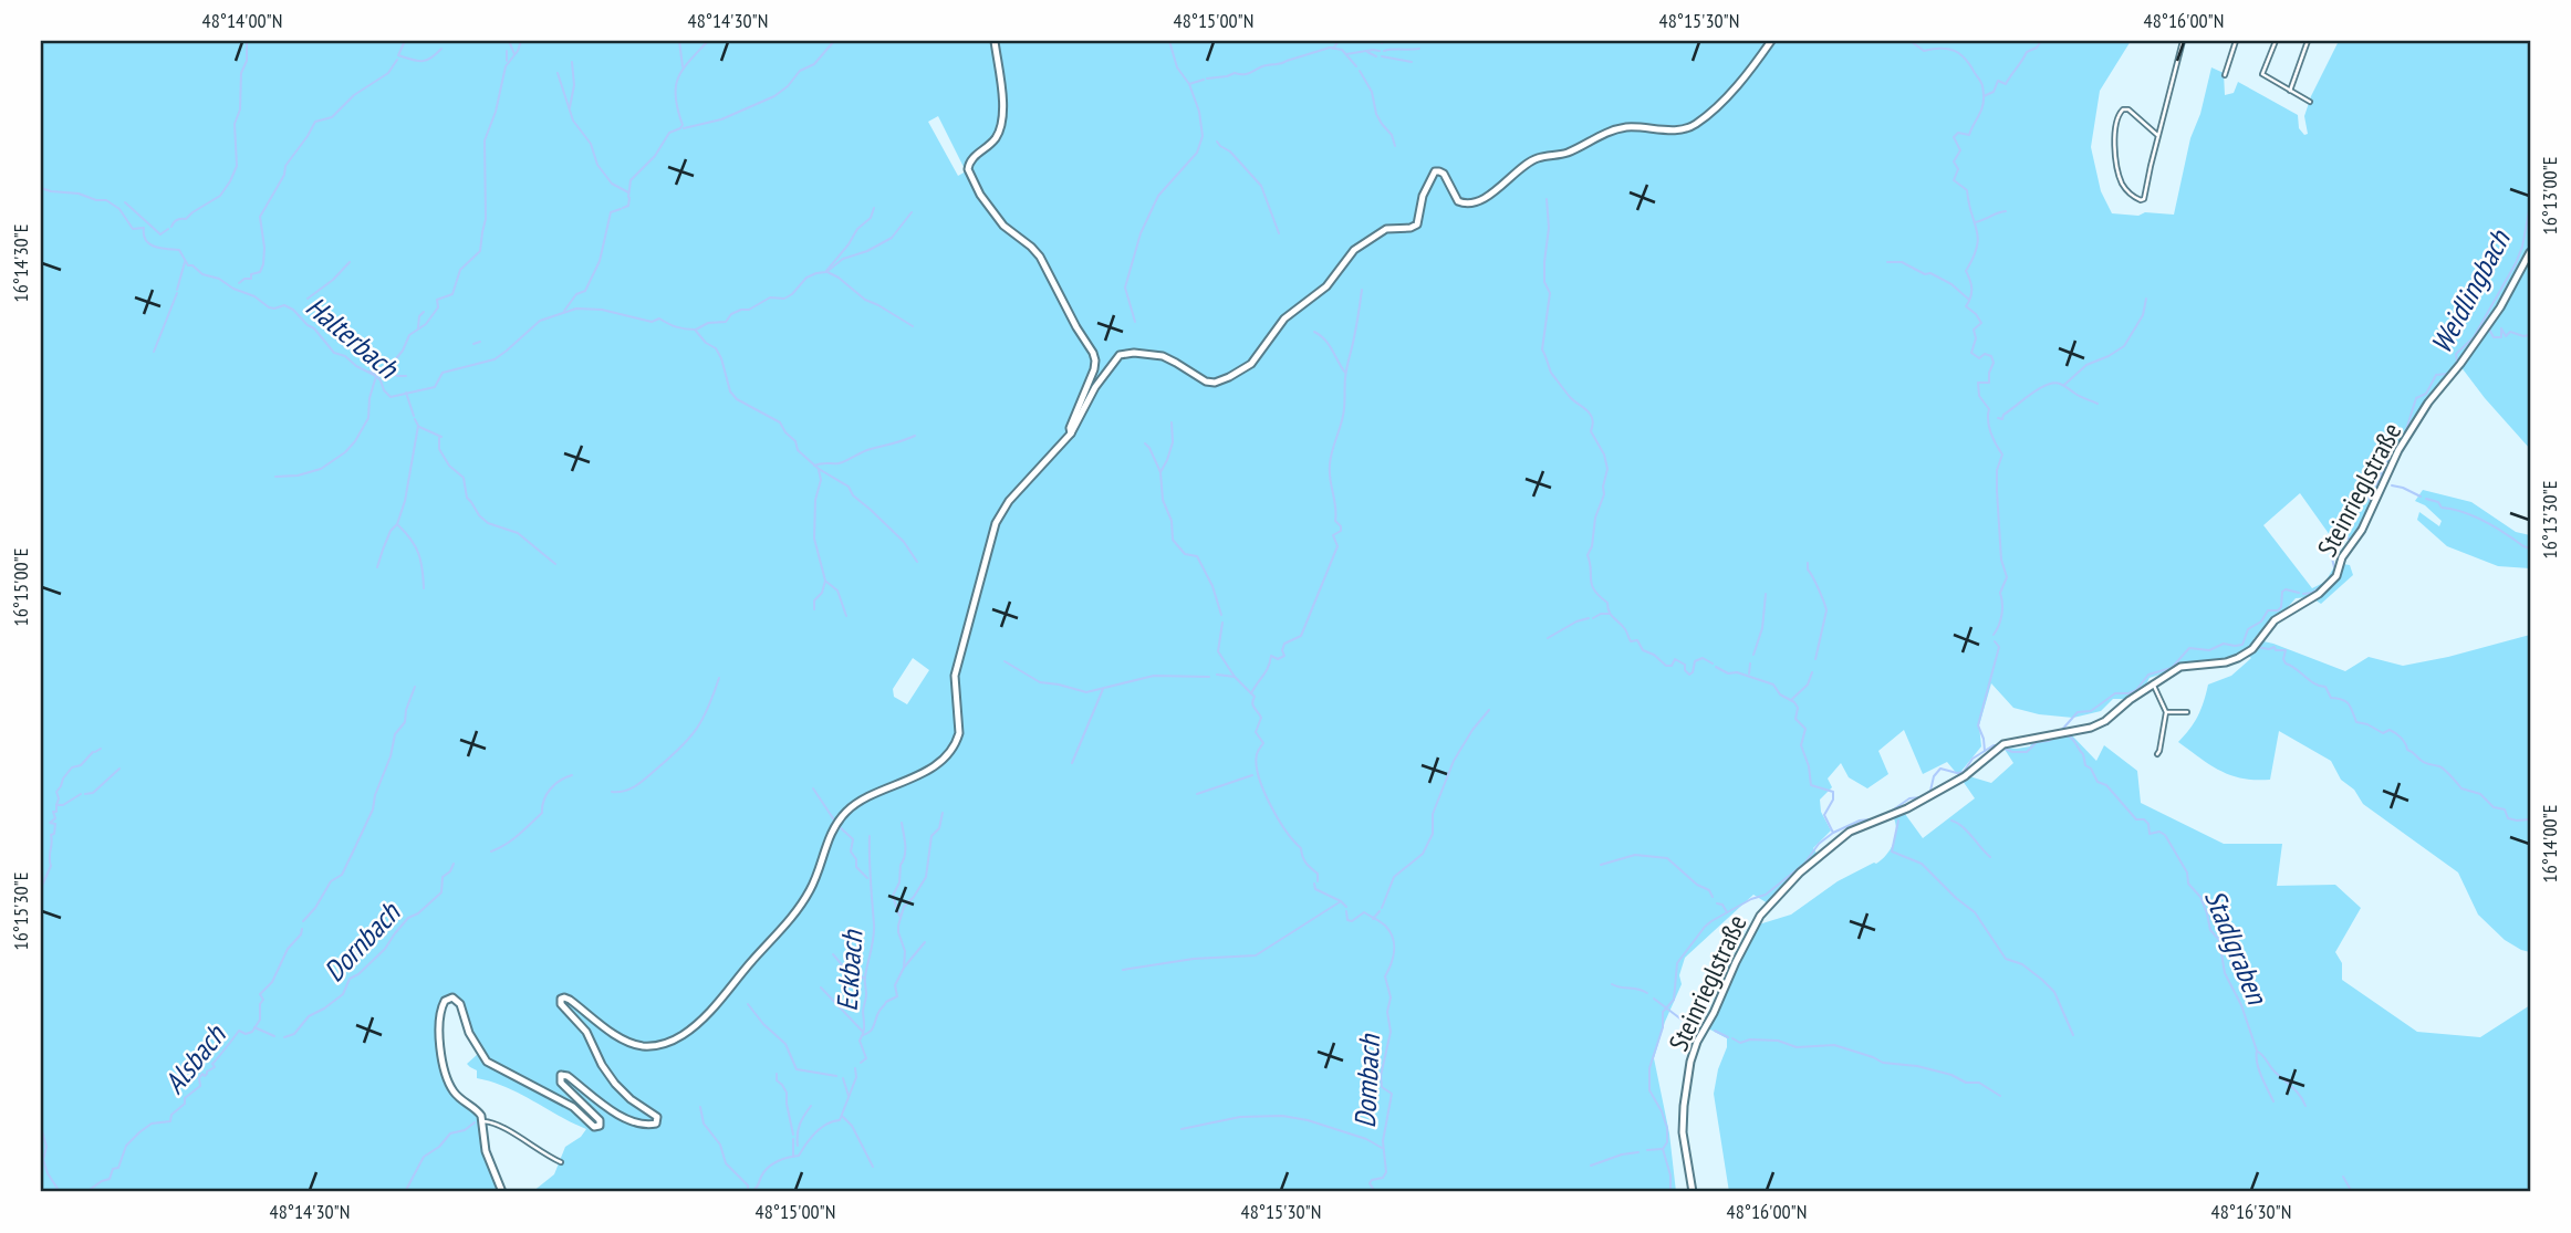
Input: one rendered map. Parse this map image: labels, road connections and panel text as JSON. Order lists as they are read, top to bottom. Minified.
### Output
{"streets":{"main road":["Steinrieglstraße"]},"water":["Weidlingbach","Halterbach","Dornbach","Stadlgraben","Eckbach","Alsbach","Dombach"],"coordinates":["48°14'00\"N","48°14'30\"N","48°15'00\"N","48°15'30\"N","48°16'00\"N","16°13'00\"E","16°14'30\"E","16°13'30\"E","16°15'00\"E","16°14'00\"E","16°15'30\"E","48°16'30\"N"]}
